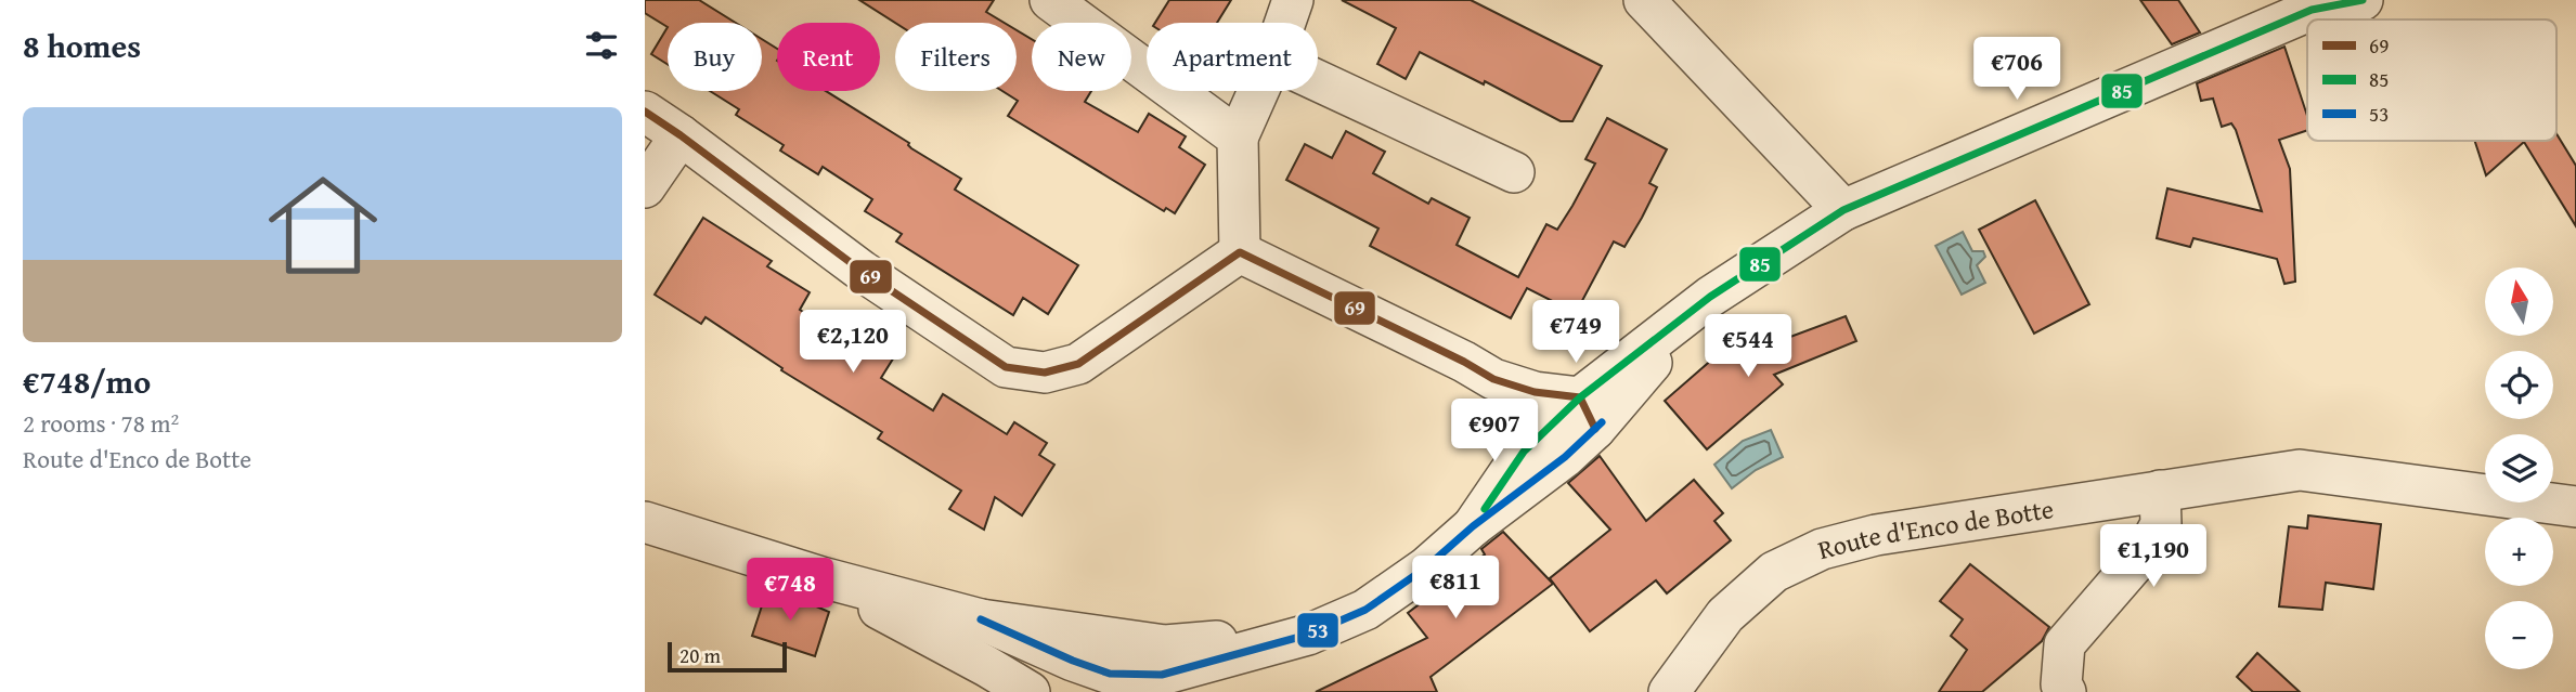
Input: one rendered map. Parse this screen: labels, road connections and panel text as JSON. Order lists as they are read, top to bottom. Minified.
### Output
{"streets":{"street":["Route d'Enco de Botte"]},"lines":["transit line 85","transit line 69","transit line 53"],"legend":["69","85","53"],"scale_bar":"20 m","north":"top","page":{"heading":"8 homes","chip":["Buy","Rent","Filters","New","Apartment"],"price":["€706","€749","€2,120","€544","€907","€1,190","€811","€748"],"list":[{"name":"€748/mo","note":"2 rooms · 78 m² · Route d'Enco de Botte"}],"map_buttons":["+","−"],"scale":"20 m"}}
